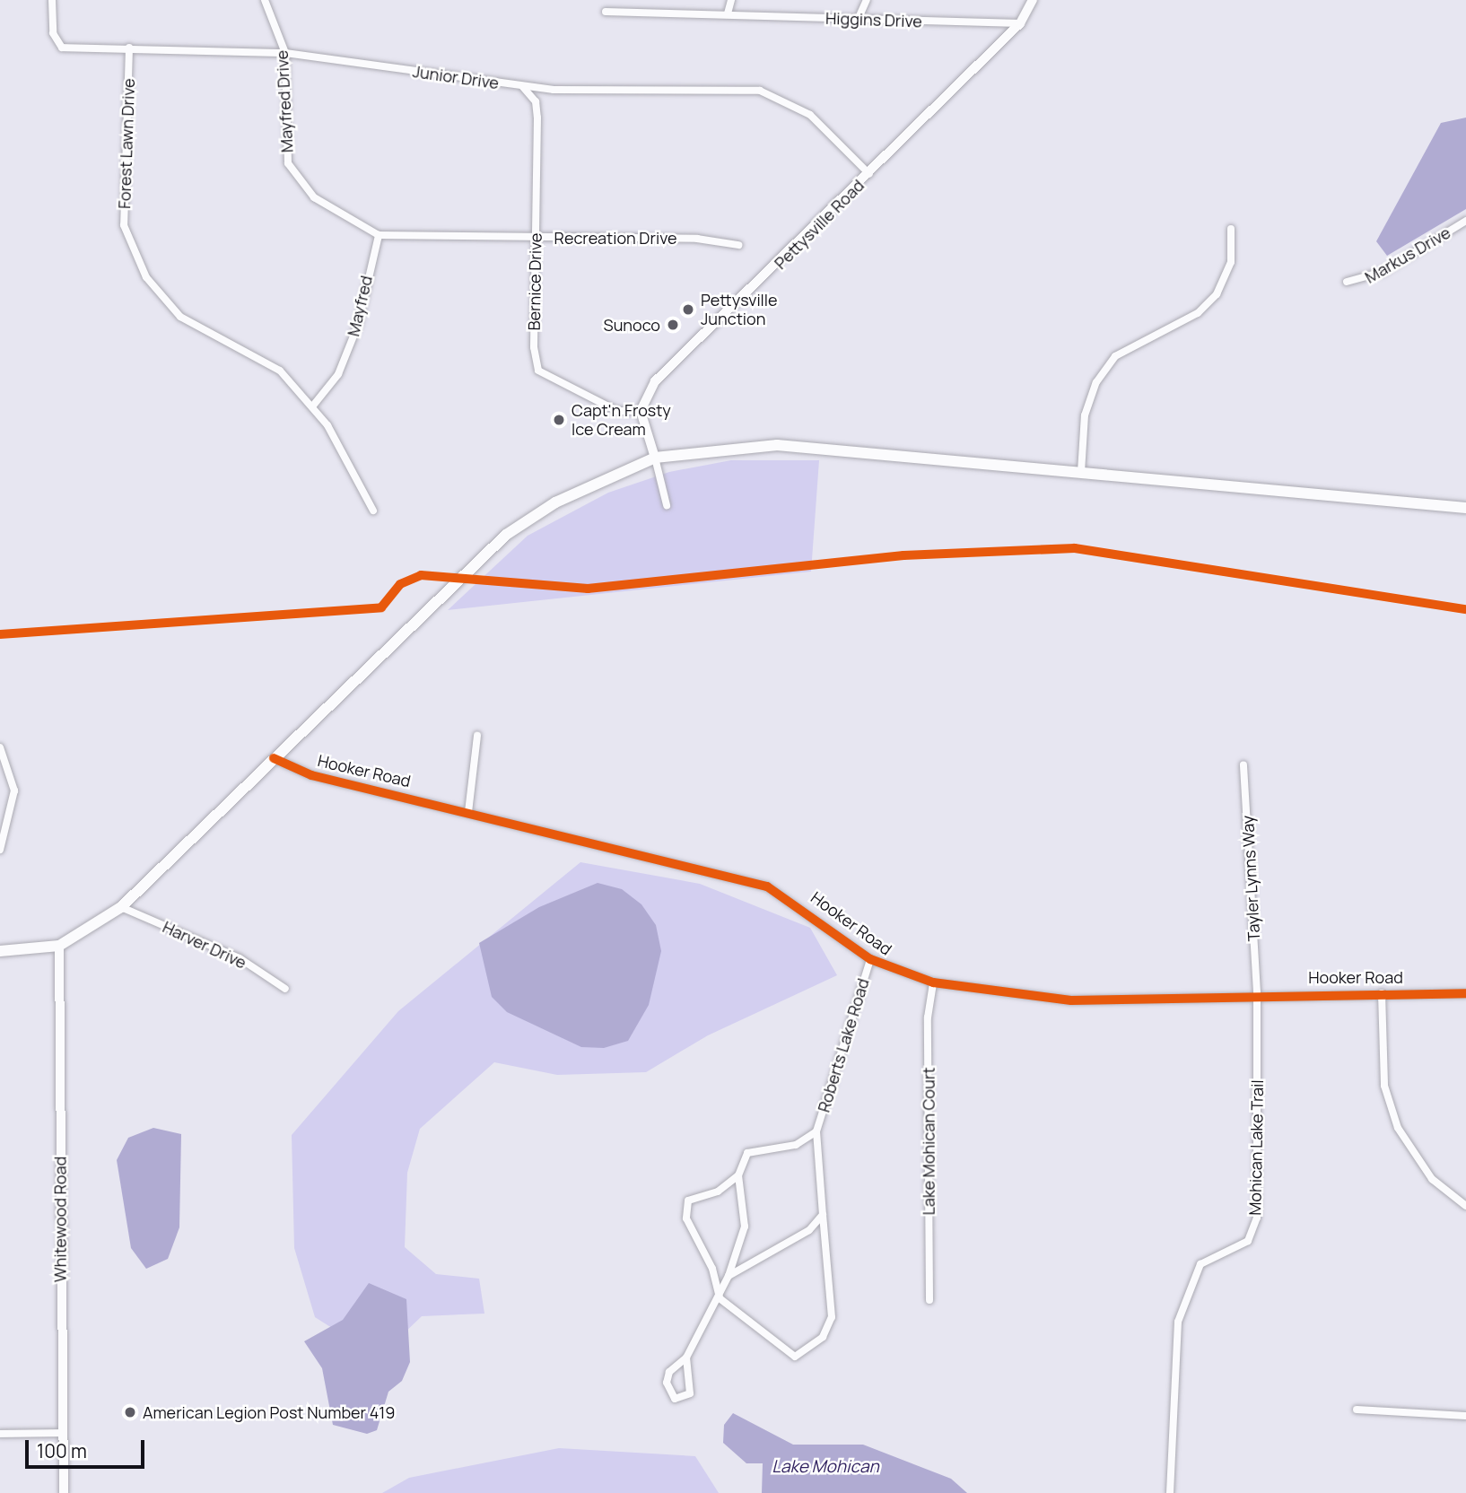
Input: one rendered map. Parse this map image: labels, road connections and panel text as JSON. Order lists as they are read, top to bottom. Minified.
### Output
{"streets":{"main road":["Pettysville Road"],"street":["Higgins Drive","Junior Drive","Mayfred Drive","Forest Lawn Drive","Recreation Drive","Markus Drive","Bernice Drive","Mayfred","Hooker Road","Tayler Lynns Way","Harver Drive","Roberts Lake Road","Lake Mohican Court","Mohican Lake Trail","Whitewood Road"]},"crossings":[["Higgins Drive","Pettysville Road"],["Junior Drive","Mayfred Drive"],["Junior Drive","Forest Lawn Drive"],["Junior Drive","Pettysville Road"],["Junior Drive","Bernice Drive"],["Mayfred Drive","Recreation Drive"],["Mayfred Drive","Mayfred"],["Forest Lawn Drive","Mayfred"],["Pettysville Road","Bernice Drive"],["Recreation Drive","Bernice Drive"],["Recreation Drive","Mayfred"],["Hooker Road","Tayler Lynns Way"],["Hooker Road","Roberts Lake Road"],["Hooker Road","Lake Mohican Court"],["Hooker Road","Mohican Lake Trail"],["Tayler Lynns Way","Mohican Lake Trail"]],"water":["Lake Mohican"],"places":["Pettysville Junction","Sunoco","Capt'n Frosty Ice Cream","American Legion Post Number 419"],"scale_bar":"100 m"}
